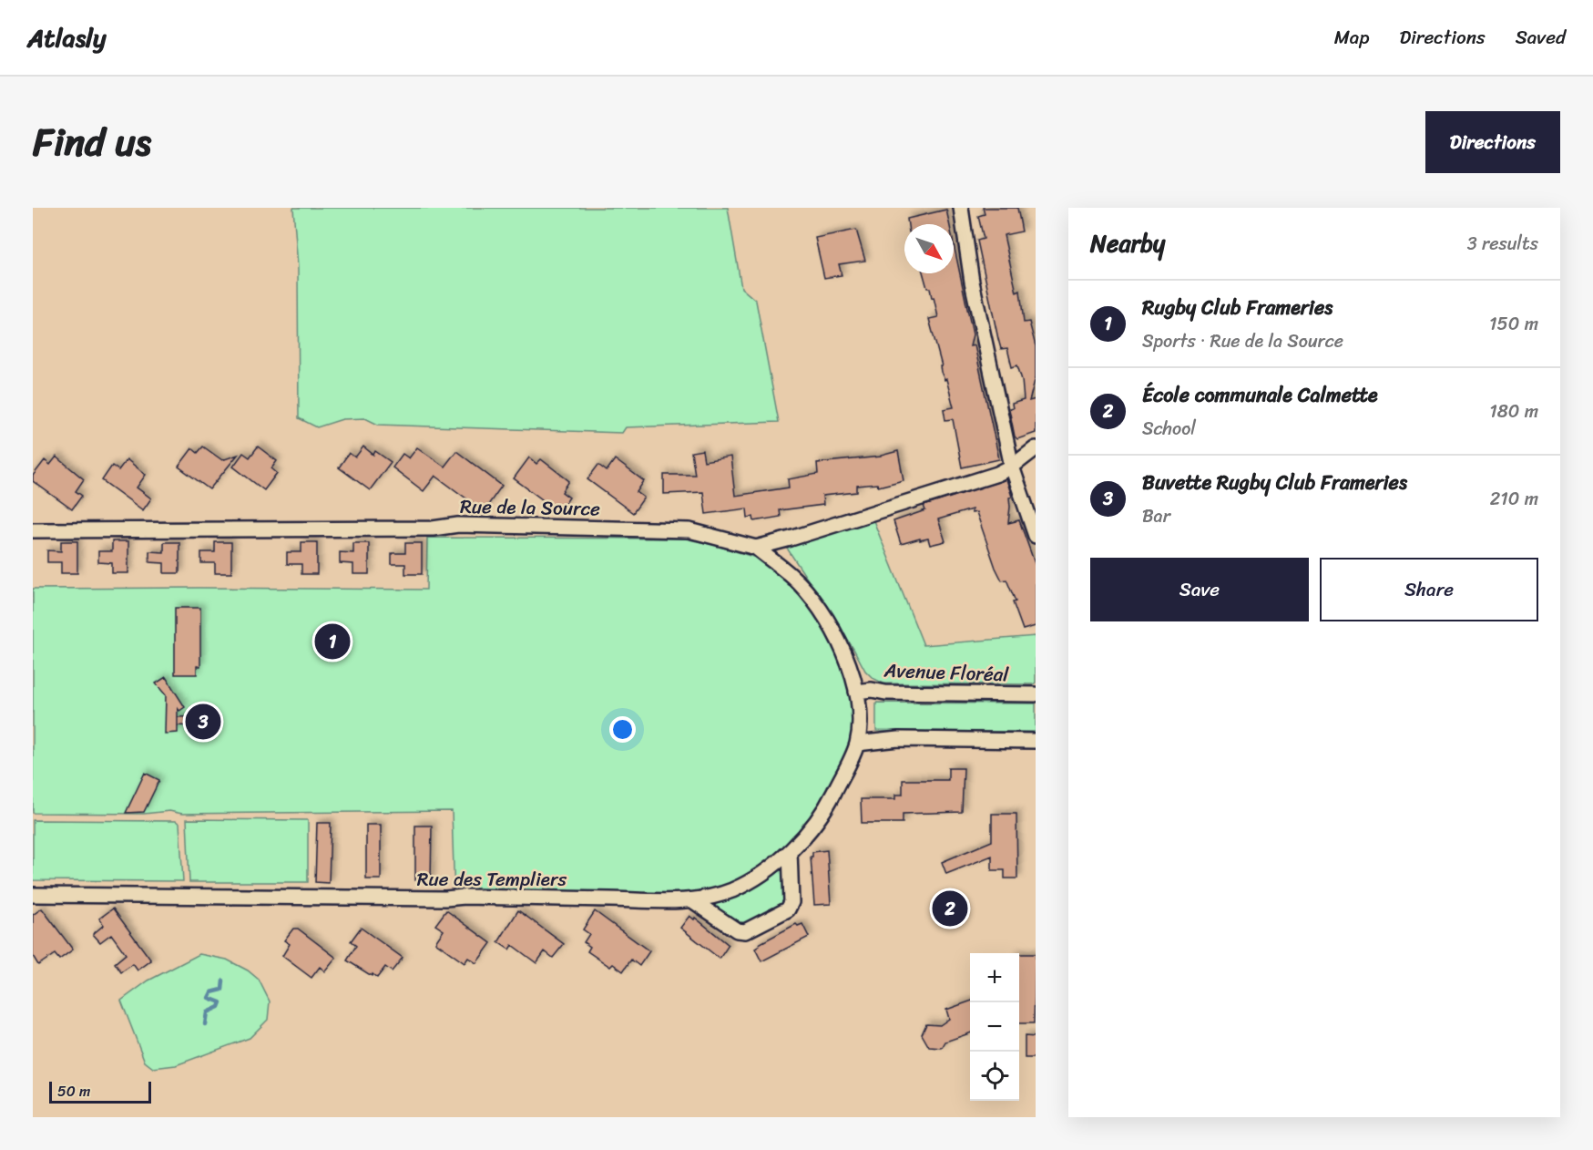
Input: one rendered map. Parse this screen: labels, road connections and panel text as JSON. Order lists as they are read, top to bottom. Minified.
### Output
{"streets":{"street":["Rue de la Source","Avenue Floréal","Rue des Templiers"]},"crossings":[["Rue de la Source","Rue des Templiers"],["Avenue Floréal","Rue des Templiers"]],"scale_bar":"50 m","north":"bottom right","page":{"header":"Atlasly","nav":["Map","Directions","Saved"],"title":"Find us","buttons":["Directions",["Save","Share"]],"heading":["Nearby","3 results"],"list":[{"mark":"1","name":"Rugby Club Frameries","note":"Sports · Rue de la Source","value":"150 m"},{"mark":"2","name":"École communale Calmette","note":"School","value":"180 m"},{"mark":"3","name":"Buvette Rugby Club Frameries","note":"Bar","value":"210 m"}],"pins":["1","3","2"],"map_buttons":["+","−"],"scale":"50 m"}}
